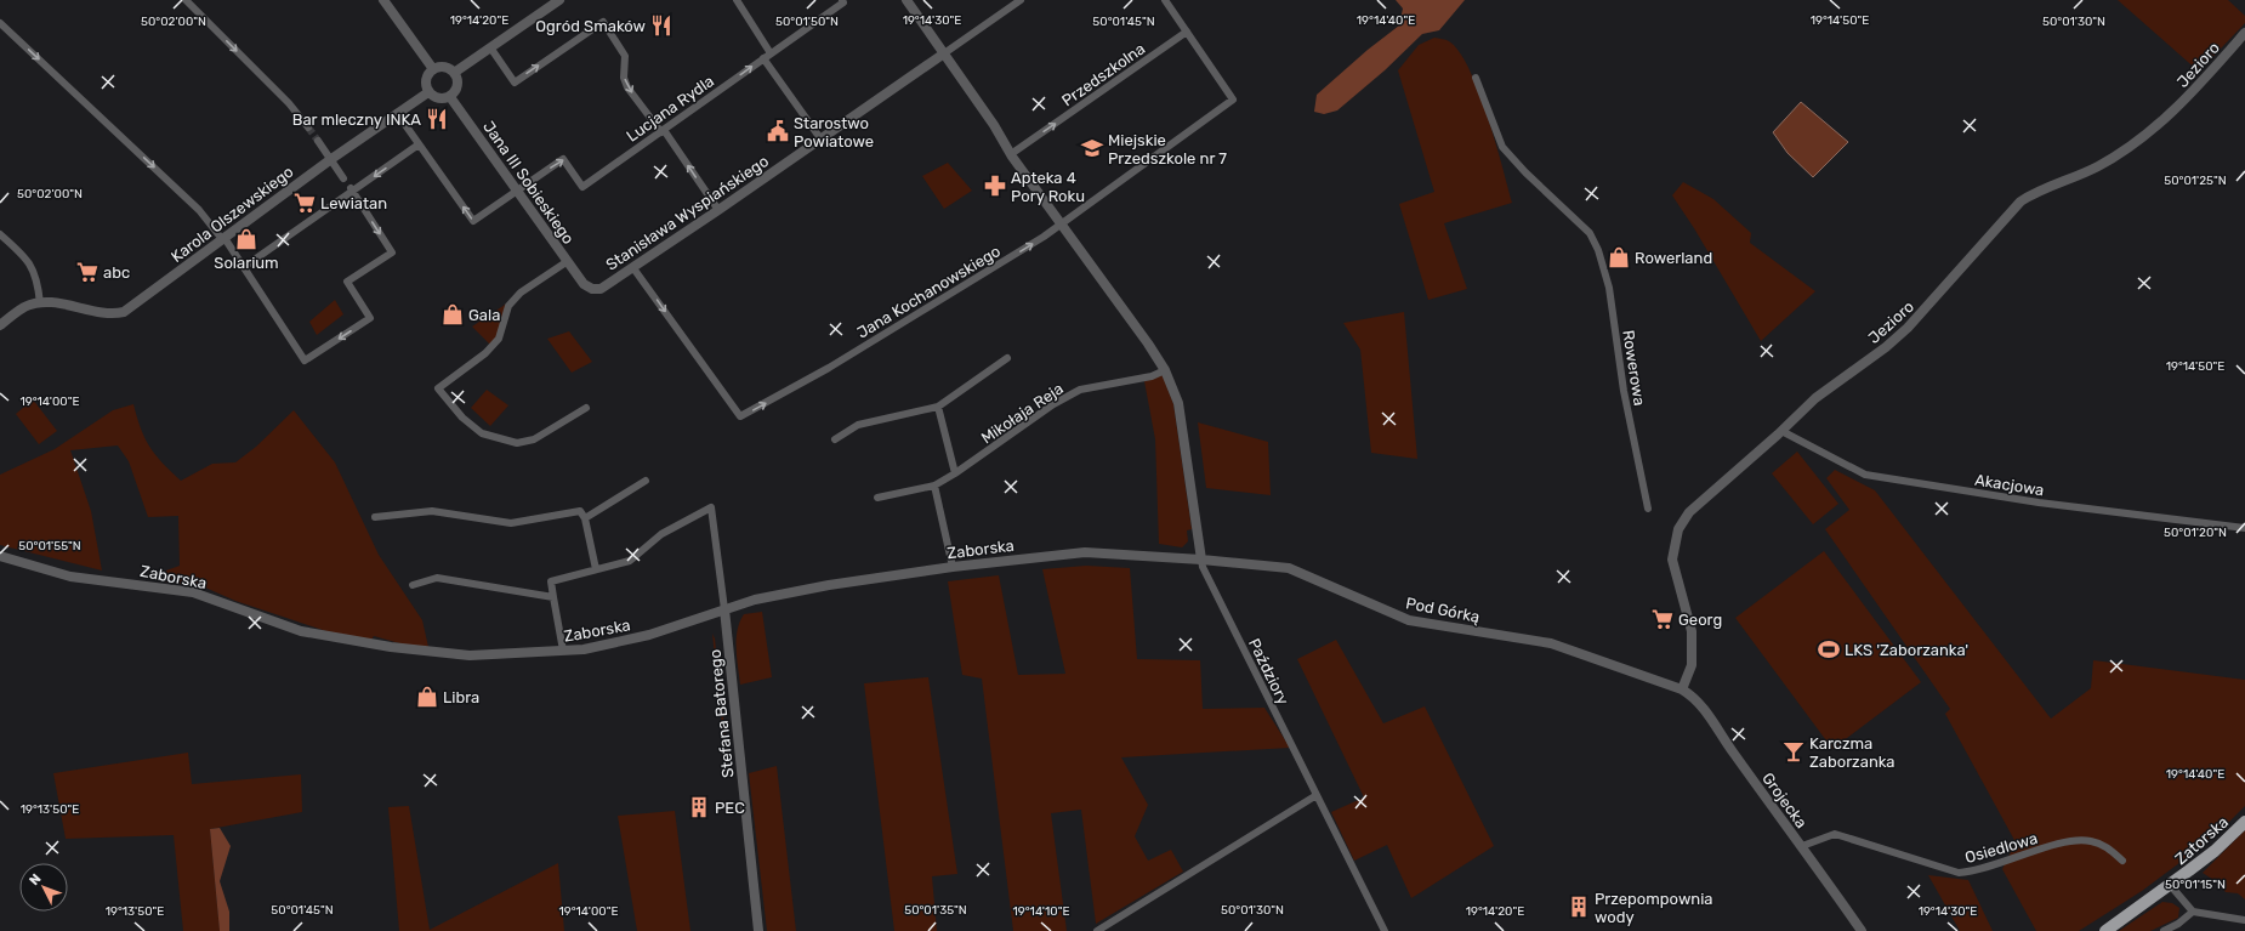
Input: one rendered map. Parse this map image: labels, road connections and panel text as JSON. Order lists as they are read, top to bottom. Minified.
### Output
{"streets":{"main road":["Zatorska"],"street":["Jezioro","Przedszkolna","Lucjana Rydla","Jana III Sobieskiego","Stanisława Wyspiańskiego","Karola Olszewskiego","Jana Kochanowskiego","Rowerowa","Mikołaja Reja","Akacjowa","Zaborska","Pod Górką","Paździory","Stefana Batorego","Grojecka","Osiedlowa"]},"crossings":[["Jezioro","Akacjowa"],["Jezioro","Pod Górką"],["Jezioro","Grojecka"],["Lucjana Rydla","Jana III Sobieskiego"],["Jana III Sobieskiego","Stanisława Wyspiańskiego"],["Jana III Sobieskiego","Karola Olszewskiego"],["Stanisława Wyspiańskiego","Jana Kochanowskiego"],["Zaborska","Pod Górką"],["Zaborska","Paździory"],["Zaborska","Stefana Batorego"],["Pod Górką","Paździory"],["Pod Górką","Grojecka"],["Grojecka","Osiedlowa"]],"one_way":["Przedszkolna","Lucjana Rydla"],"places":{"restaurant":["Ogród Smaków","Bar mleczny INKA"],"public building":["Starostwo Powiatowe"],"school or university":["Miejskie Przedszkole nr 7"],"pharmacy":["Apteka 4 Pory Roku"],"supermarket":["Lewiatan","abc","Georg"],"shop":["Solarium","Rowerland","Gala","Libra"],"sports":["LKS 'Zaborzanka'"],"bar":["Karczma Zaborzanka"],"building":["PEC","Przepompownia wody"]},"north":"top left","coordinates":["19°14'20\"E","19°14'30\"E","19°14'40\"E","19°14'50\"E","50°01'45\"N","50°01'30\"N","50°02'00\"N","50°01'50\"N","50°01'25\"N","19°14'00\"E","50°01'20\"N","50°01'55\"N","19°13'50\"E","50°01'15\"N","50°01'35\"N","19°14'10\"E"]}
